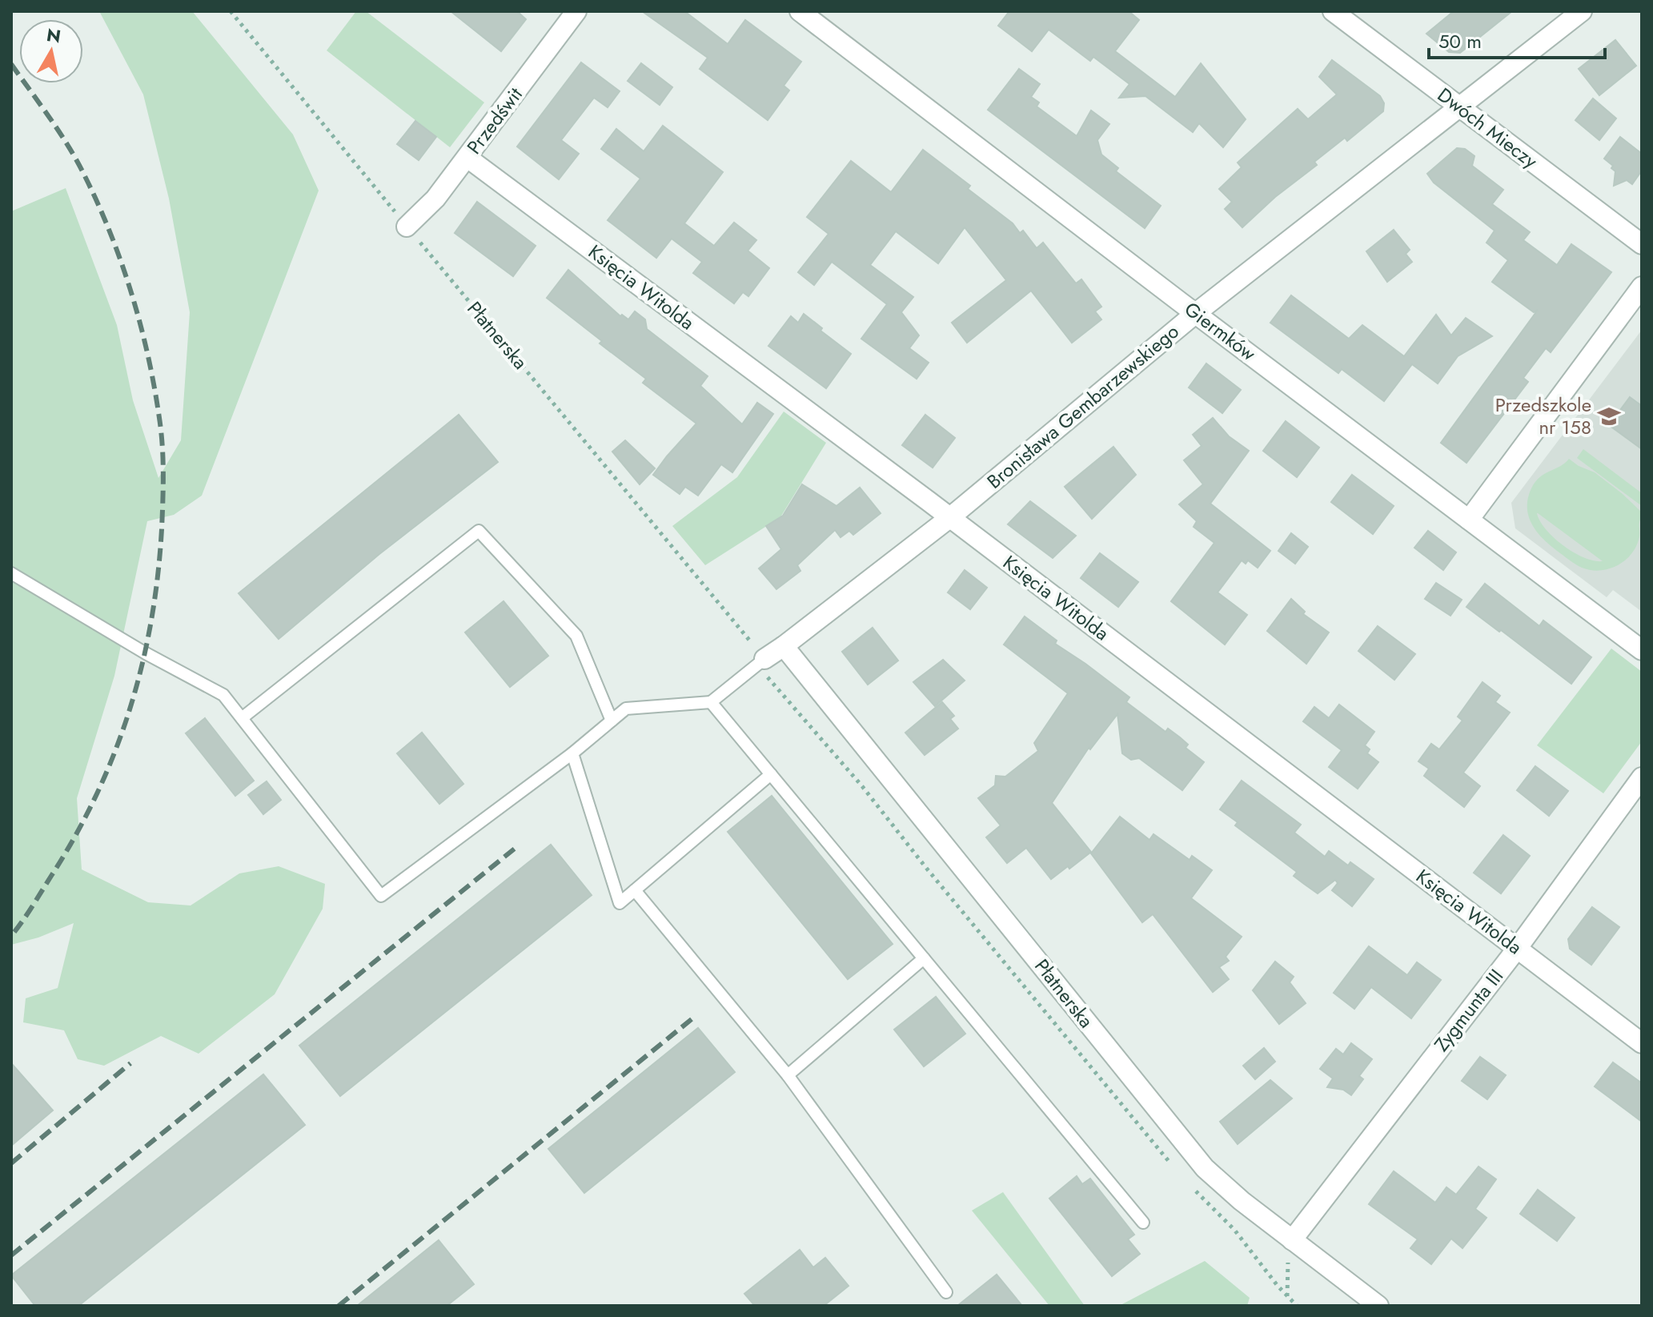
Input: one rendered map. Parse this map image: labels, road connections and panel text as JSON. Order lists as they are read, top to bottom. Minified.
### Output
{"streets":{"street":["Przedświt","Dwóch Mieczy","Księcia Witolda","Giermków","Płatnerska","Bronisława Gembarzewskiego","Zygmunta III"]},"crossings":[["Przedświt","Księcia Witolda"],["Przedświt","Płatnerska"],["Dwóch Mieczy","Bronisława Gembarzewskiego"],["Księcia Witolda","Bronisława Gembarzewskiego"],["Księcia Witolda","Zygmunta III"],["Giermków","Bronisława Gembarzewskiego"],["Płatnerska","Bronisława Gembarzewskiego"],["Płatnerska","Zygmunta III"]],"places":{"school or university":["Przedszkole nr 158"]},"scale_bar":"50 m","north":"top"}
